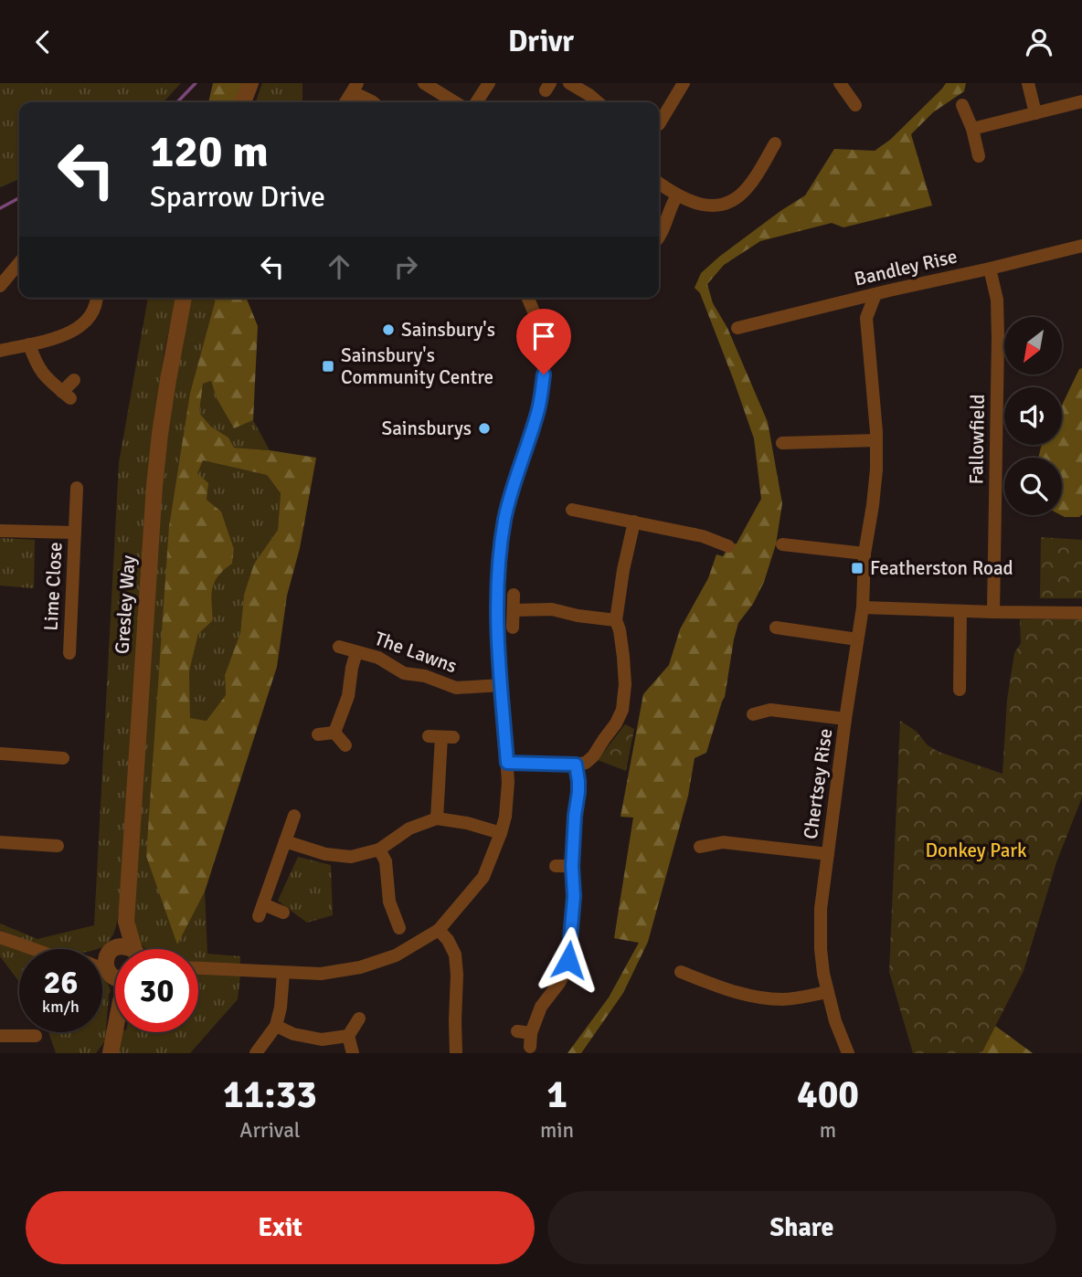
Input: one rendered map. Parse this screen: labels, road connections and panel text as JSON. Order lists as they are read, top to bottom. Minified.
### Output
{"streets":{"street":["Bandley Rise","Fallowfield","Lime Close","Gresley Way","The Lawns","Chertsey Rise"]},"crossings":[["Bandley Rise","Fallowfield"],["Bandley Rise","Chertsey Rise"]],"parks":["Donkey Park"],"places":{"other":["Sainsbury's","Sainsburys"],"transit":["Sainsbury's Community Centre","Featherston Road"]},"north":"bottom left","page":{"header":"Drivr","turn":["120 m","Sparrow Drive"],"speed":"26 km/h","limit":"30","eta":["11:33","Arrival","1","min","400","m"],"buttons":["Exit","Share"]}}
